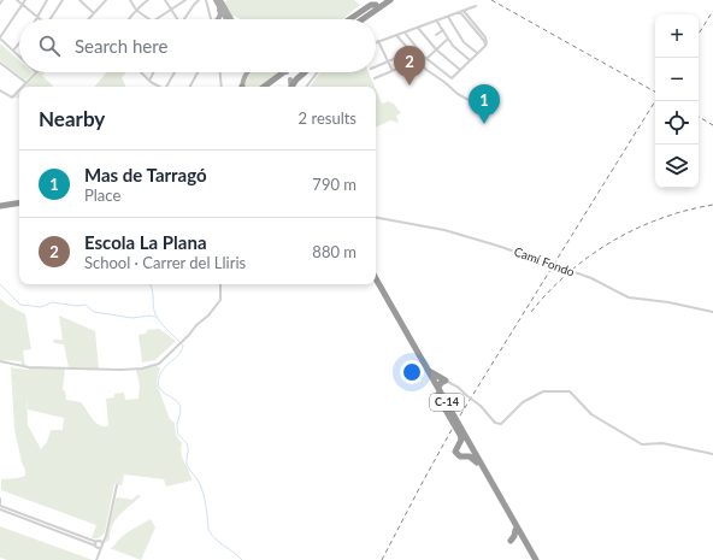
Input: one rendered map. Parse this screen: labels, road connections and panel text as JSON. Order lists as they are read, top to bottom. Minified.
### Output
{"streets":{"highway":["C-14"],"street":["Camí Fondo"]},"page":{"map_buttons":["+","−"],"search":"Search here","pins":["2","1"],"heading":["Nearby","2 results"],"list":[{"mark":"1","name":"Mas de Tarragó","note":"Place","value":"790 m"},{"mark":"2","name":"Escola La Plana","note":"School · Carrer del Lliris","value":"880 m"}]}}
